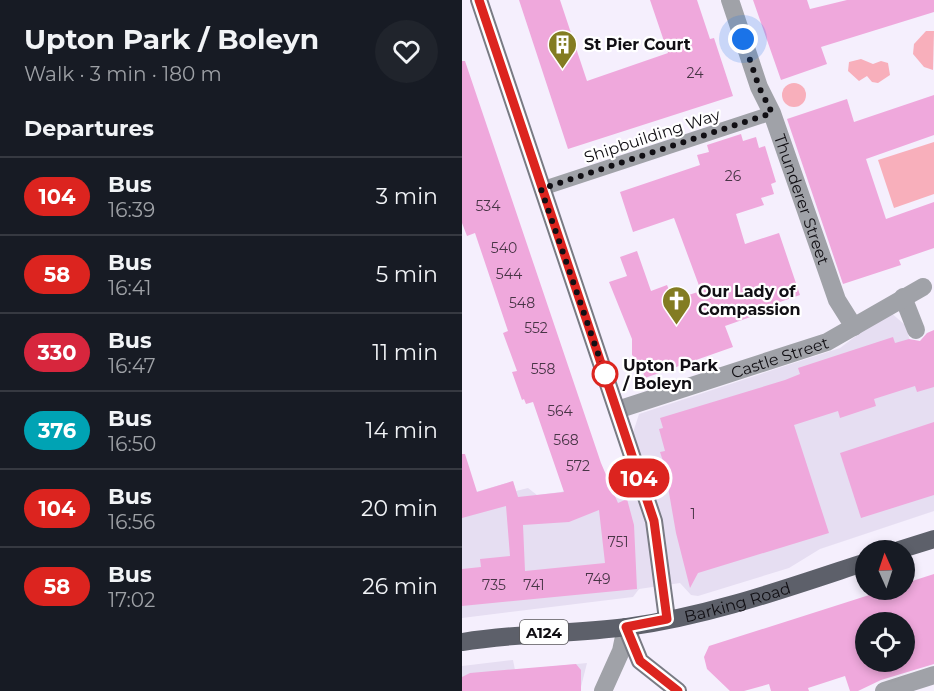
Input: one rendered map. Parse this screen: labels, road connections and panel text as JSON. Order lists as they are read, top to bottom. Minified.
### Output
{"streets":{"main road":["Barking Road","A124"],"street":["Shipbuilding Way","Thunderer Street","Castle Street"]},"crossings":[["Shipbuilding Way","Thunderer Street"],["Thunderer Street","Castle Street"]],"places":{"building":["St Pier Court"],"church":["Our Lady of Compassion"],"other":["Upton Park / Boleyn"]},"lines":["bus line 104"],"house_numbers":["24","26","534","540","544","548","552","558","564","568","572","1","751","749","735","741"],"north":"top","page":{"heading":[["Upton Park / Boleyn","Walk · 3 min · 180 m"],"Departures"],"on_map":"104","list":[{"mark":"104","name":"Bus","note":"16:39","value":"3 min"},{"mark":"58","name":"Bus","note":"16:41","value":"5 min"},{"mark":"330","name":"Bus","note":"16:47","value":"11 min"},{"mark":"376","name":"Bus","note":"16:50","value":"14 min"},{"mark":"104","name":"Bus","note":"16:56","value":"20 min"},{"mark":"58","name":"Bus","note":"17:02","value":"26 min"}]}}
